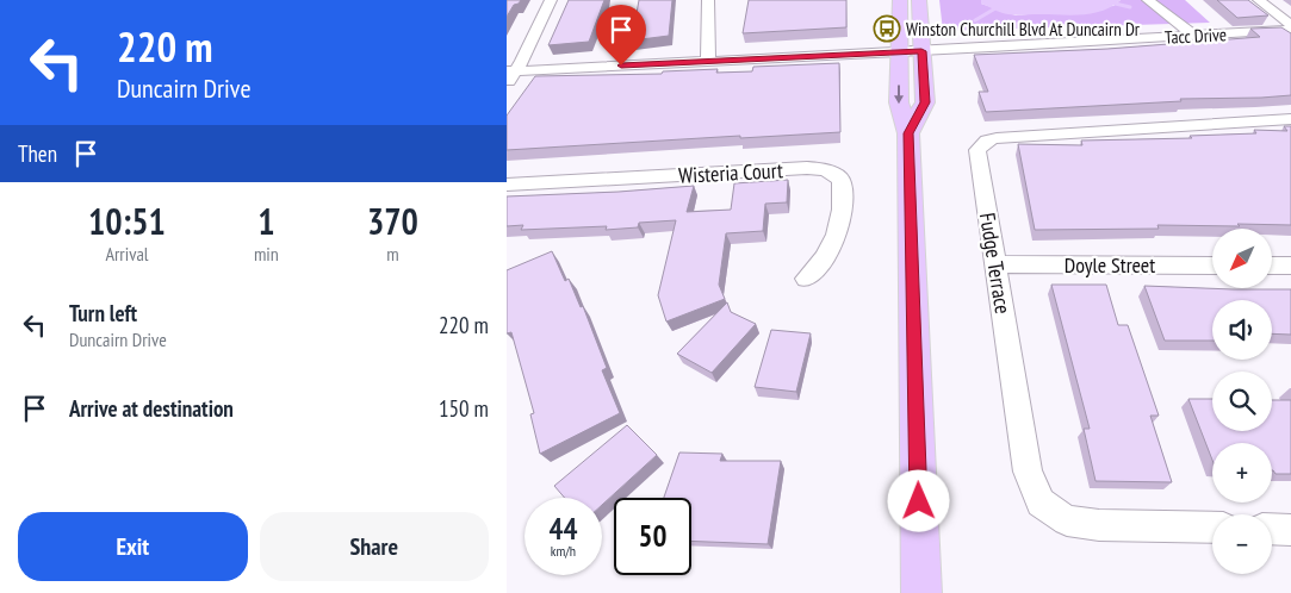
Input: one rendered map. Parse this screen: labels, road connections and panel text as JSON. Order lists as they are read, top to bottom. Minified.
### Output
{"streets":{"street":["Tacc Drive","Wisteria Court","Fudge Terrace","Doyle Street"]},"crossings":[["Fudge Terrace","Doyle Street"]],"places":{"bus stop":["Winston Churchill Blvd At Duncairn Dr"]},"north":"bottom left","page":{"turn":["220 m","Duncairn Drive"],"then":"Then","eta":["10:51","Arrival","1","min","370","m"],"map_buttons":["+","−"],"list":[{"name":"Turn left","note":"Duncairn Drive","value":"220 m"},{"name":"Arrive at destination","value":"150 m"}],"speed":"44 km/h","limit":"50","buttons":["Exit","Share"]}}
